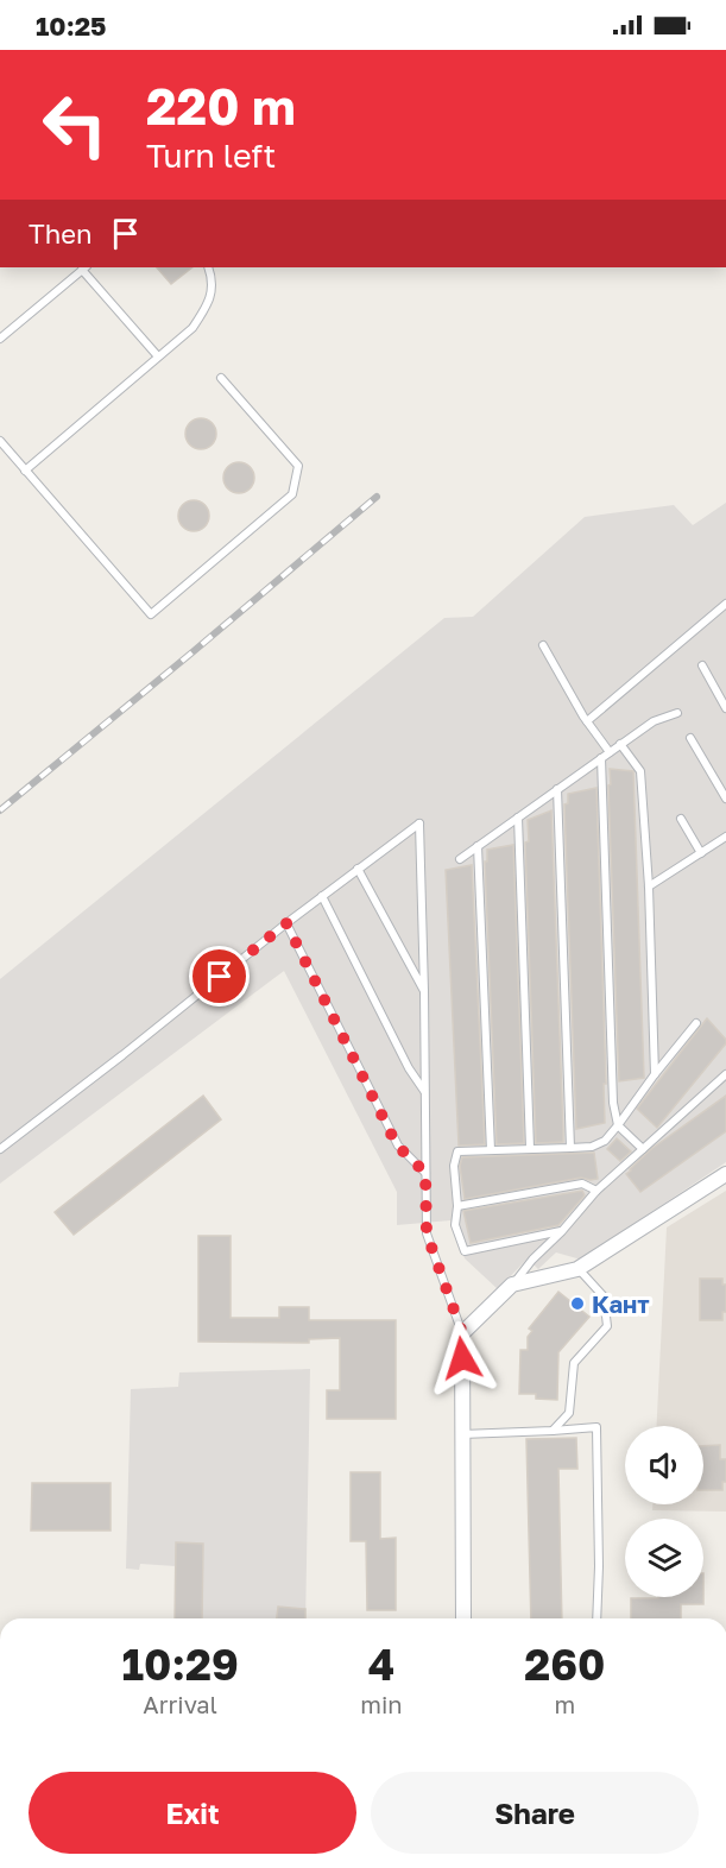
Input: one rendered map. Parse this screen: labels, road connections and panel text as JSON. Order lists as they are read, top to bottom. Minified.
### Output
{"places":["Кант"],"page":{"status":"10:25","turn":["220 m","Turn left"],"then":"Then","eta":["10:29","Arrival","4","min","260","m"],"buttons":["Exit","Share"]}}
